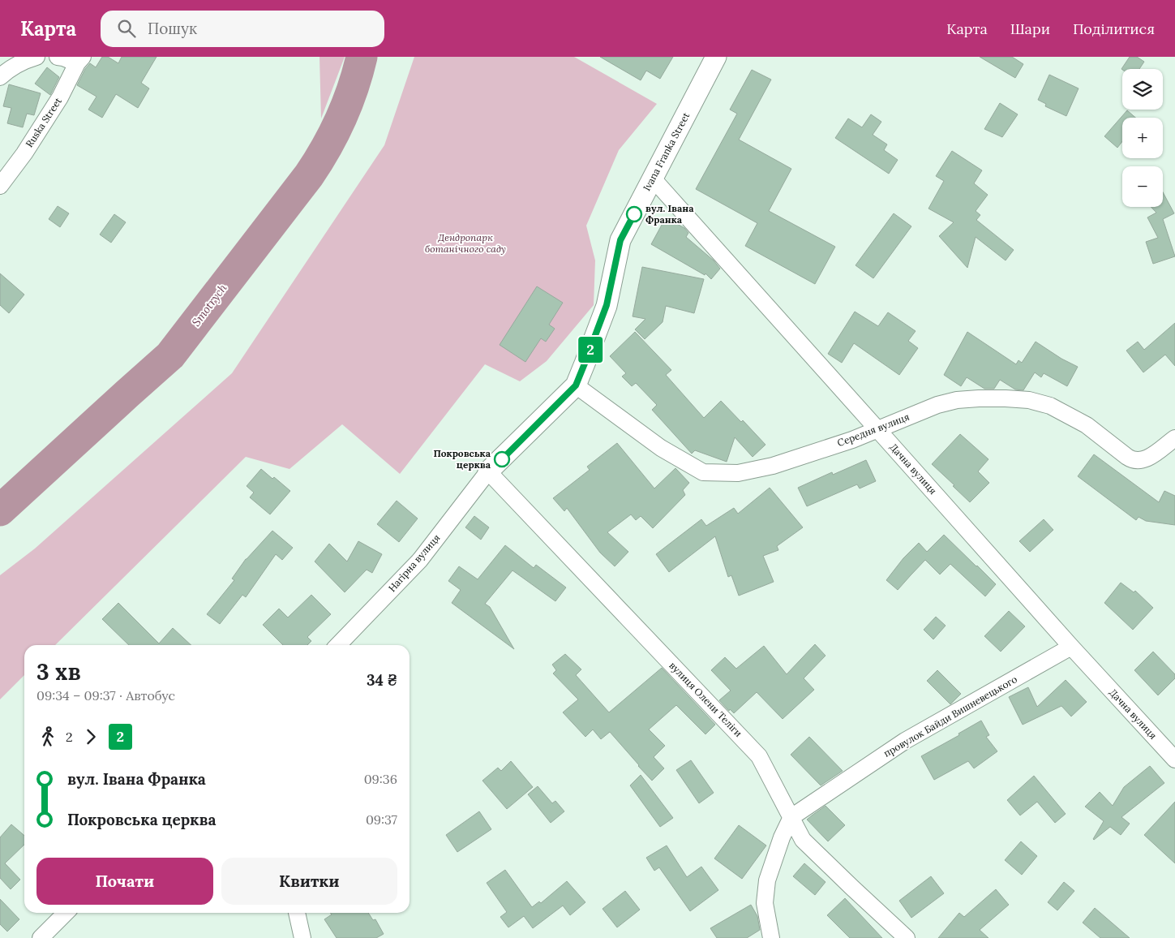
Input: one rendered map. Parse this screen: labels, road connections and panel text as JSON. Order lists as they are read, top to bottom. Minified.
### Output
{"streets":{"street":["Ruska Street","Ivana Franka Street","Середня вулиця","Дачна вулиця","Нагірна вулиця","вулиця Олени Теліги","провулок Байди Вишневецького"]},"crossings":[["Ivana Franka Street","Середня вулиця"],["Ivana Franka Street","Дачна вулиця"],["Ivana Franka Street","Нагірна вулиця"],["Ivana Franka Street","вулиця Олени Теліги"],["Середня вулиця","Дачна вулиця"],["Дачна вулиця","провулок Байди Вишневецького"],["Нагірна вулиця","вулиця Олени Теліги"],["вулиця Олени Теліги","провулок Байди Вишневецького"]],"water":["Smotrych"],"parks":["Дендропарк ботанічного саду"],"places":["вул. Івана Франка","Покровська церква"],"lines":["bus line 2"],"page":{"header":"Карта","search":"Пошук","nav":["Карта","Шари","Поділитися"],"on_map":"2","map_buttons":["+","−"],"heading":["3 хв","09:34 – 09:37 · Автобус","34 ₴"],"legs":["2","2"],"list":[{"name":"вул. Івана Франка","value":"09:36"},{"name":"Покровська церква","value":"09:37"}],"buttons":["Почати","Квитки"]}}
